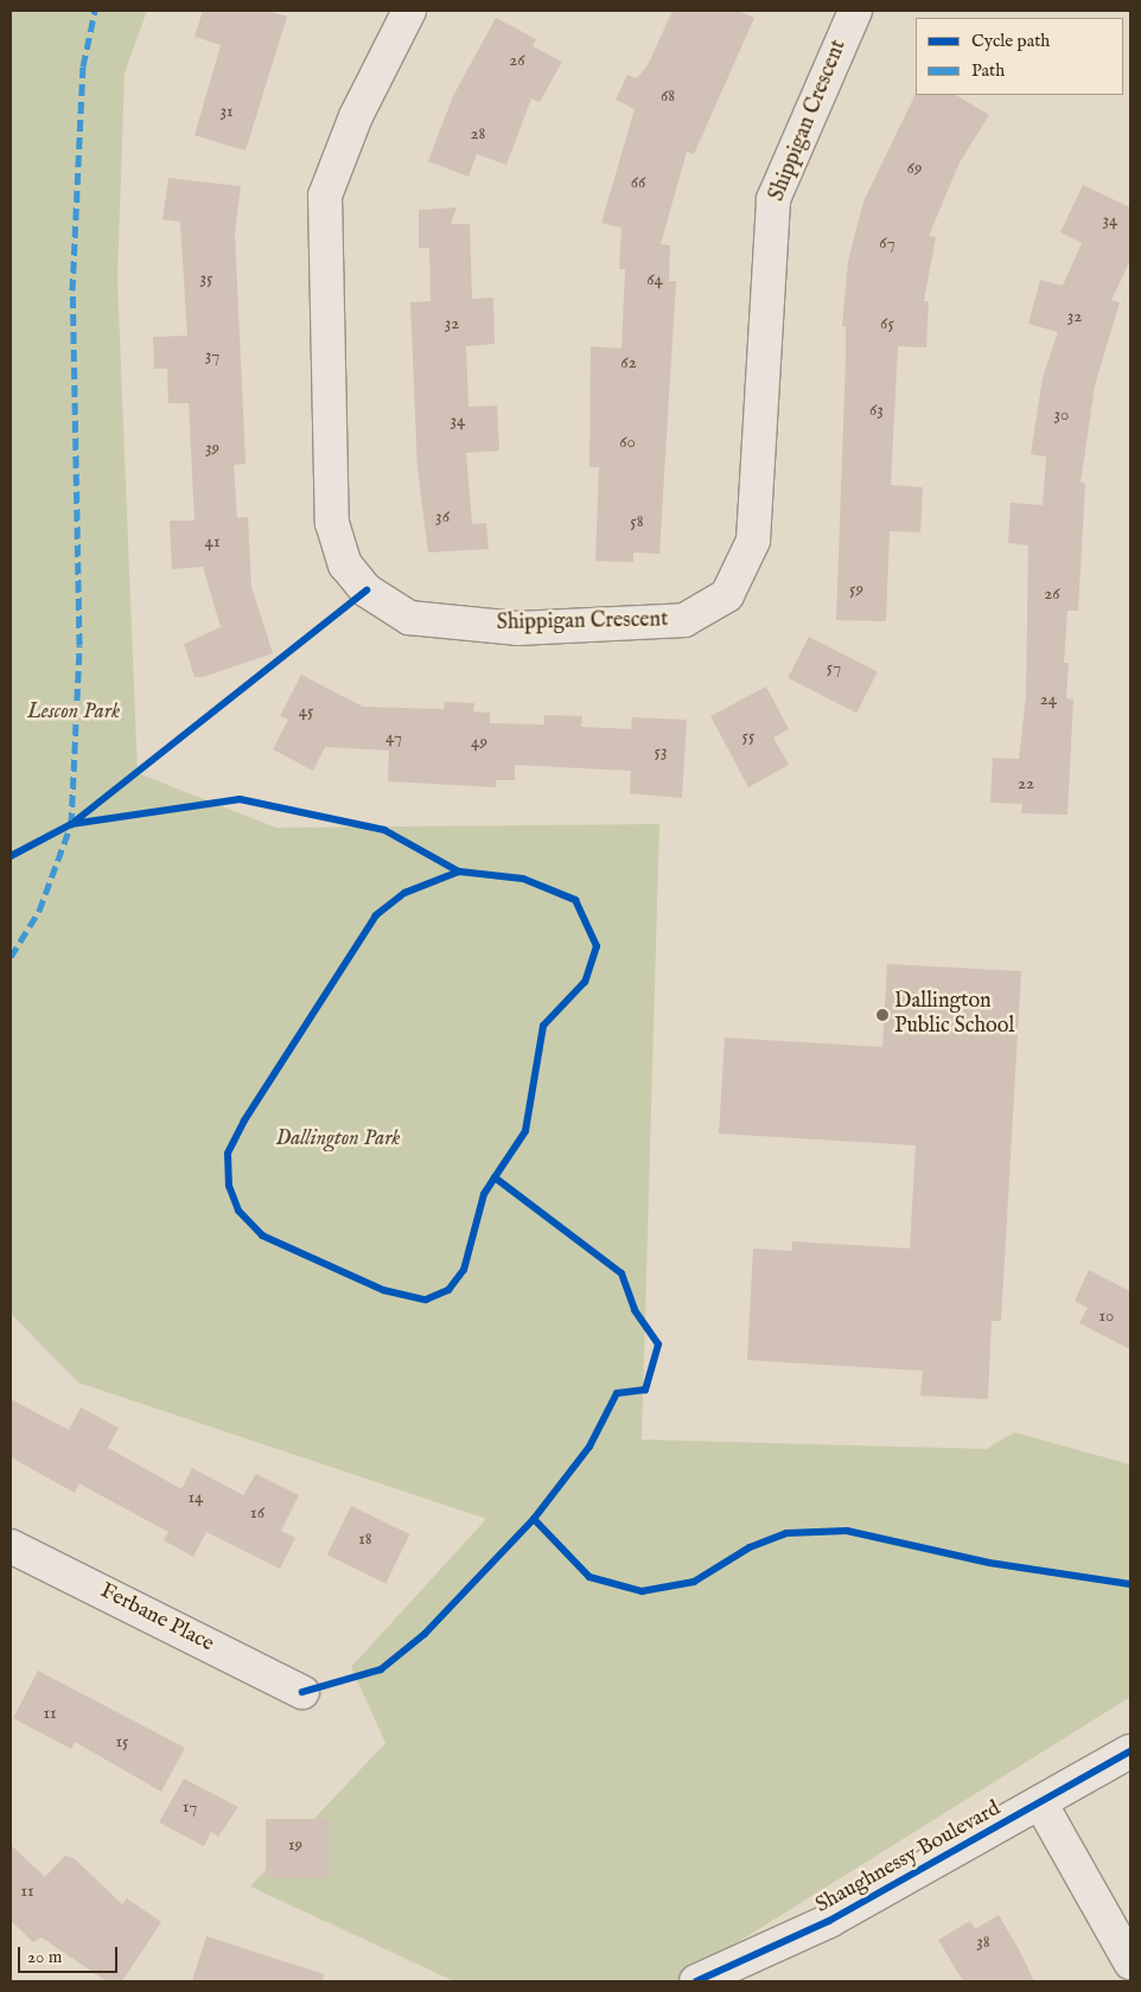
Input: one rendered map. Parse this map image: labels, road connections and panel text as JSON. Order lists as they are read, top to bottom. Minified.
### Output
{"streets":{"street":["Shippigan Crescent","Ferbane Place","Shaughnessy Boulevard"]},"parks":["Lescon Park","Dallington Park"],"places":["Dallington Public School"],"house_numbers":["26","68","31","28","69","66","34","67","35","64","32","32","65","37","62","63","30","34","60","39","36","58","41","59","26","57","24","45","55","47","49","53","22","10","14","16","18","11","15","17","19","11","38"],"legend":["Cycle path","Path"],"scale_bar":"20 m"}
